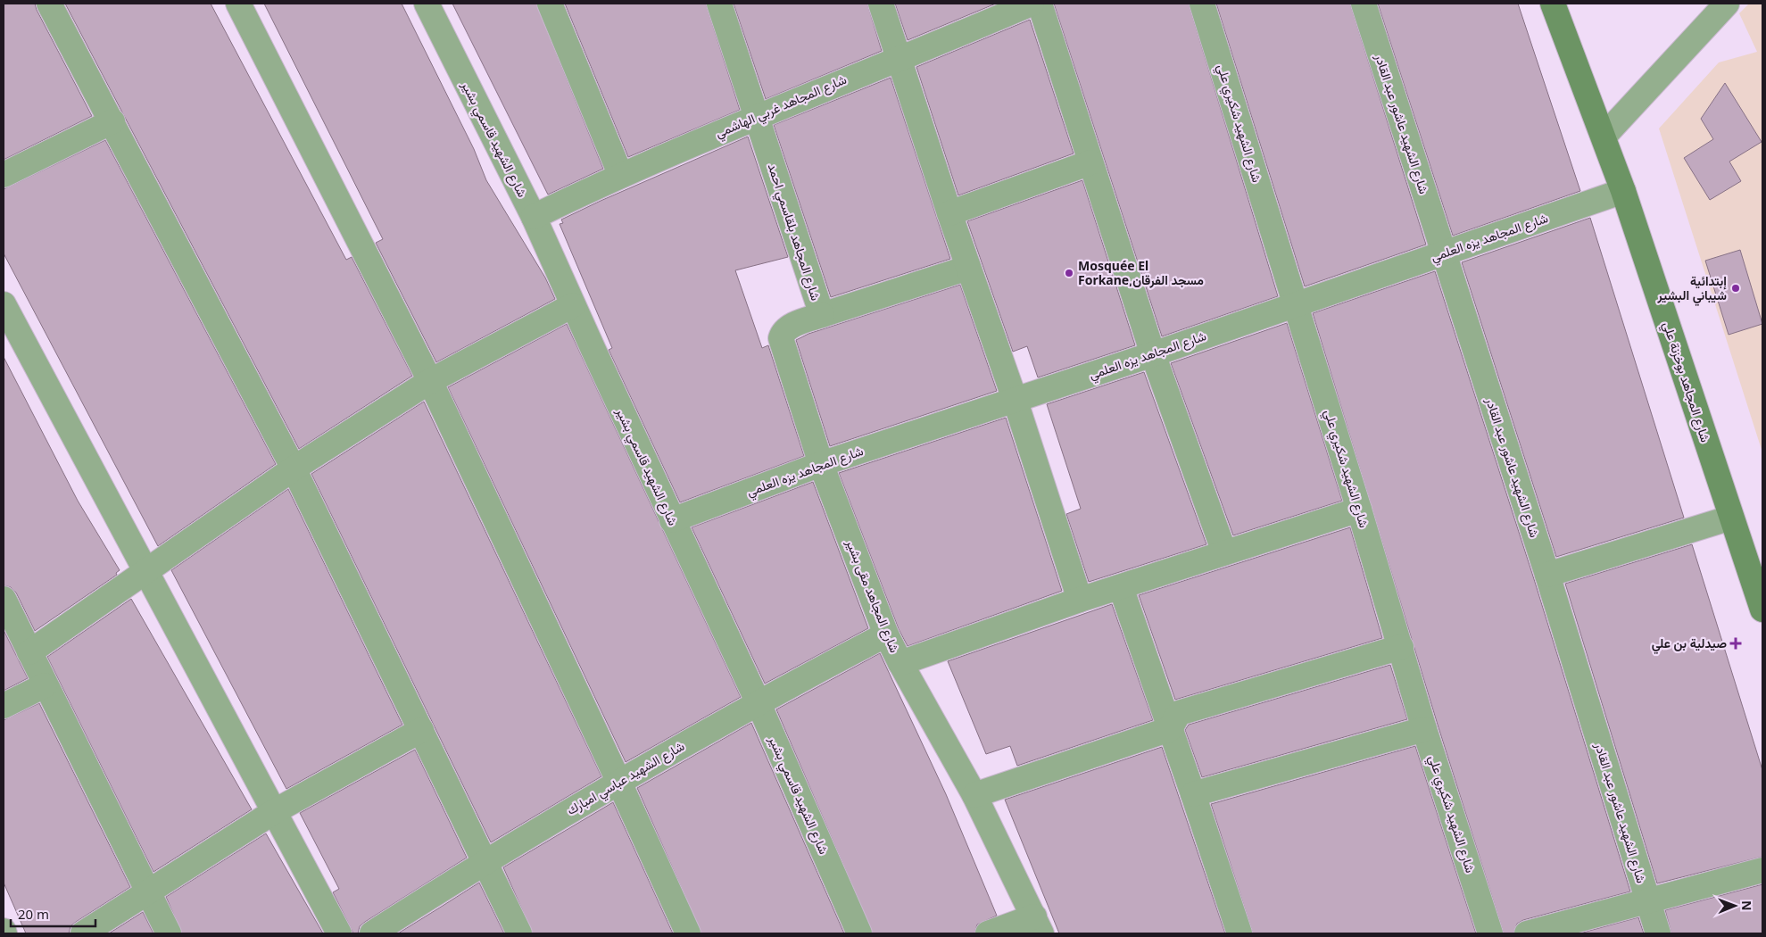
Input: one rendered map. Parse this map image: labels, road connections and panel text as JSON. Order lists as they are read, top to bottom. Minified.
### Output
{"streets":{"street":["شارع المجاهد غربي الهاشمي","شارع الشهيد شكيري علي","شارع الشهيد عاشور عبد القادر","شارع الشهيد قاسمي بشير","شارع المجاهد بلقاسمي احمد","شارع المجاهد يزه العلمي","شارع المجاهد بوخزنة علي","شارع المجاهد مقى بشير","شارع الشهيد عباسي امبارك"]},"crossings":[["شارع المجاهد غربي الهاشمي","شارع الشهيد قاسمي بشير"],["شارع المجاهد غربي الهاشمي","شارع المجاهد بلقاسمي احمد"],["شارع الشهيد شكيري علي","شارع المجاهد يزه العلمي"],["شارع الشهيد عاشور عبد القادر","شارع المجاهد يزه العلمي"],["شارع الشهيد قاسمي بشير","شارع المجاهد يزه العلمي"],["شارع الشهيد قاسمي بشير","شارع الشهيد عباسي امبارك"],["شارع المجاهد بلقاسمي احمد","شارع المجاهد مقى بشير"],["شارع المجاهد يزه العلمي","شارع المجاهد بوخزنة علي"],["شارع المجاهد يزه العلمي","شارع المجاهد مقى بشير"],["شارع المجاهد مقى بشير","شارع الشهيد عباسي امبارك"]],"places":{"other":["Mosquée El Forkane,مسجد الفرقان","إبتدائية شيباني البشير"],"health":["صيدلية بن علي"]},"scale_bar":"20 m","north":"right"}
